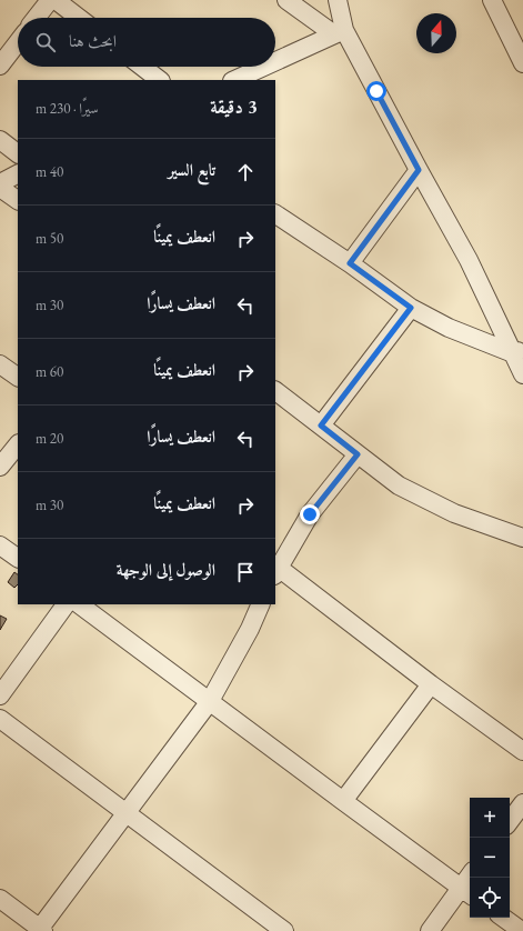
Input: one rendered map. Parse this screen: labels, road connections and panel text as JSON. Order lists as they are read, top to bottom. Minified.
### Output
{"north":"top","page":{"search":"ابحث هنا","heading":["3 دقيقة","سيرًا · 230 m"],"list":[["تابع السير","40 m"],["انعطف يمينًا","50 m"],["انعطف يسارًا","30 m"],["انعطف يمينًا","60 m"],["انعطف يسارًا","20 m"],["انعطف يمينًا","30 m"],"الوصول إلى الوجهة"],"map_buttons":["+","−"]}}
